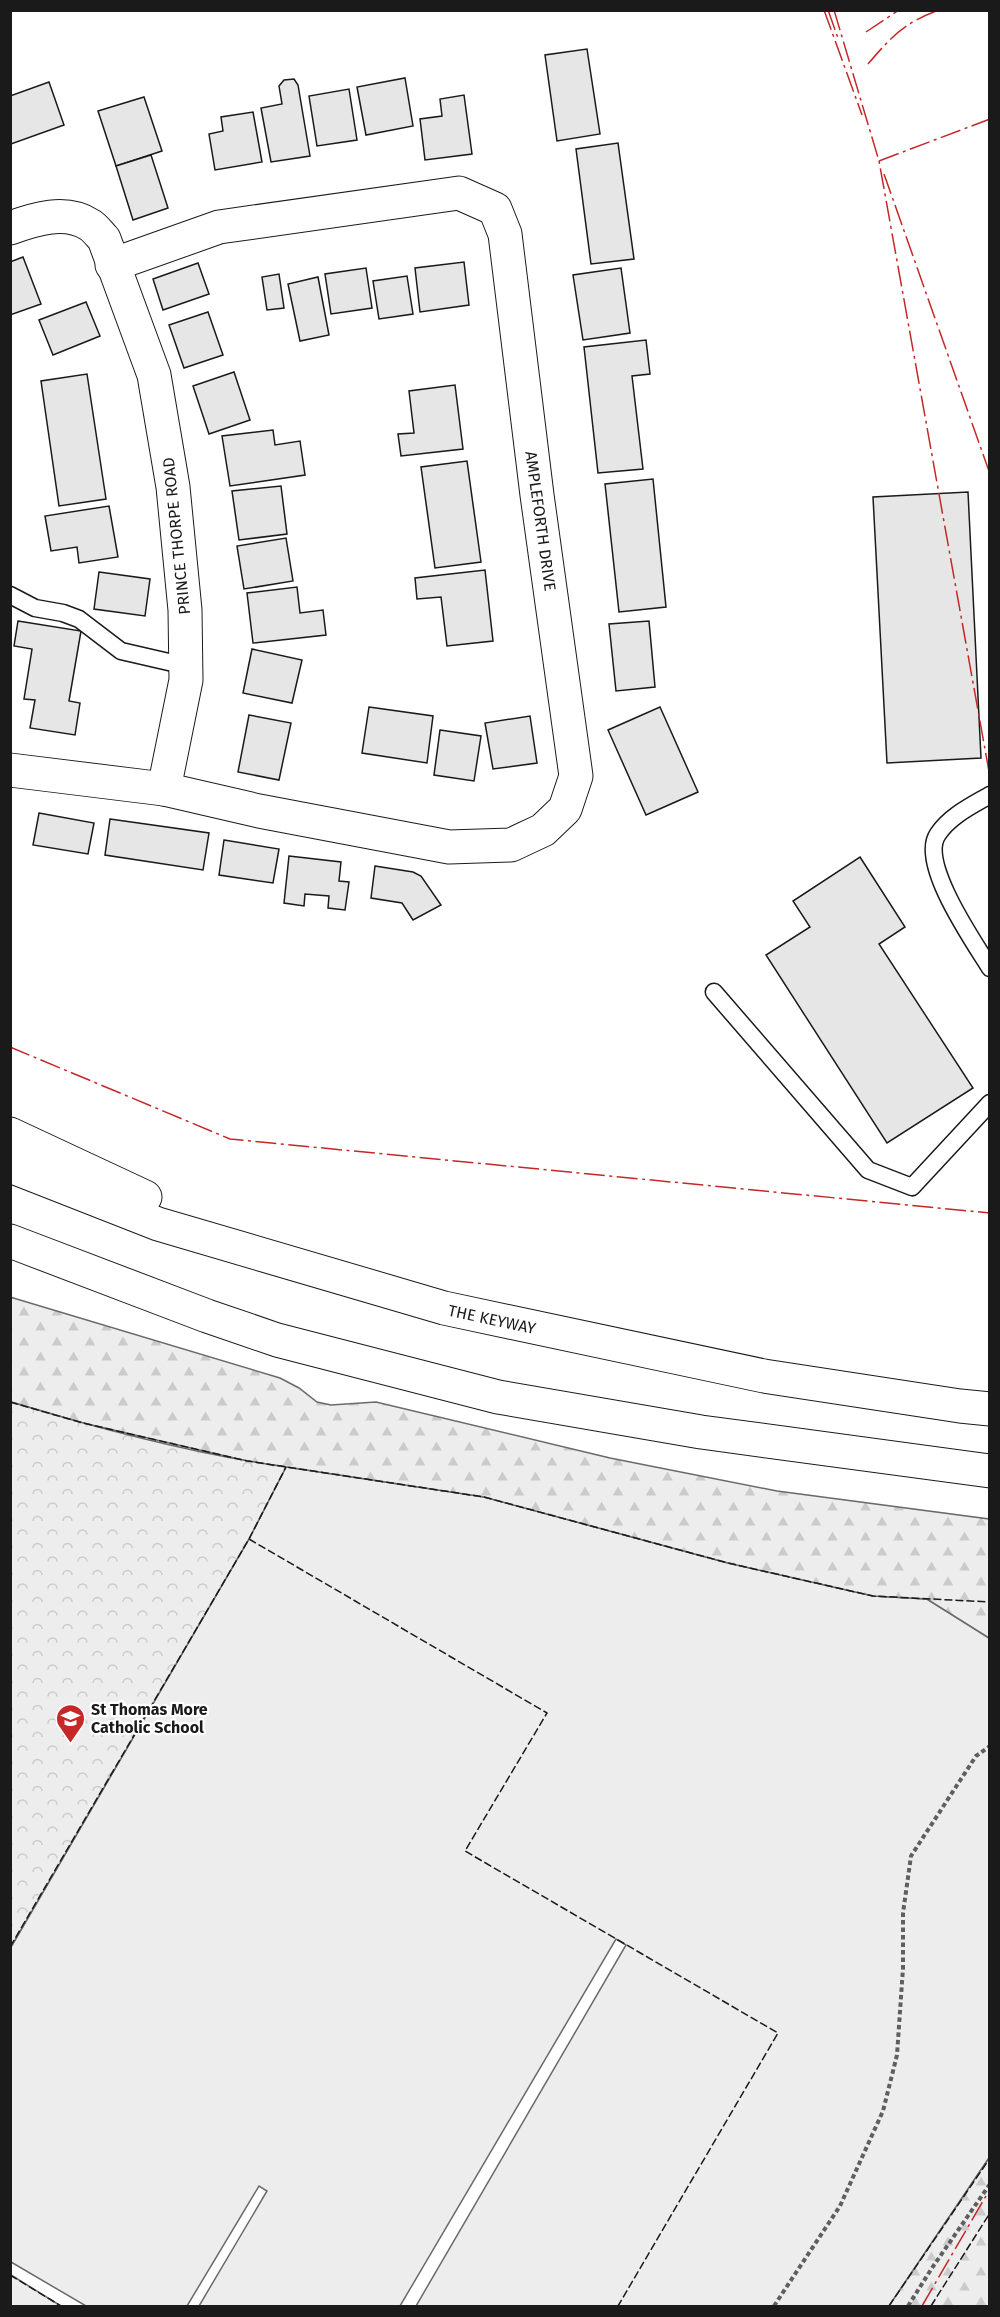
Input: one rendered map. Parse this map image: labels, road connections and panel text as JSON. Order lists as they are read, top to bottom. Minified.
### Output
{"streets":{"main road":["AMPLEFORTH DRIVE","PRINCE THORPE ROAD","THE KEYWAY"]},"crossings":[["AMPLEFORTH DRIVE","PRINCE THORPE ROAD"]],"places":{"school or university":["St Thomas More Catholic School"]}}
